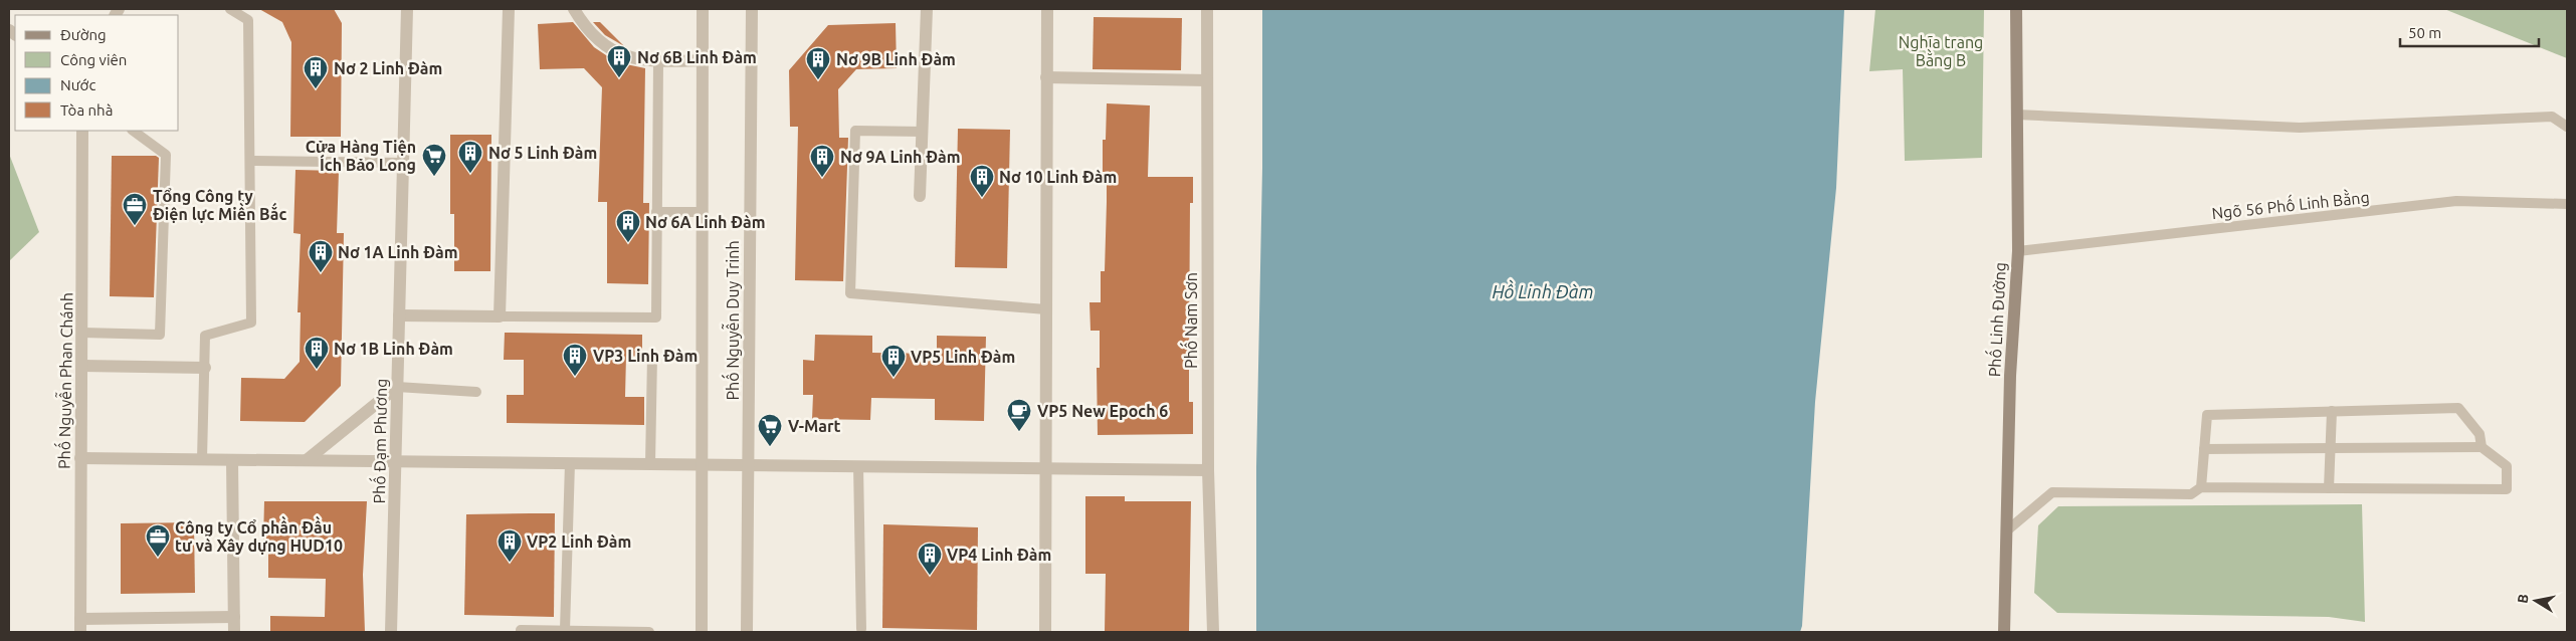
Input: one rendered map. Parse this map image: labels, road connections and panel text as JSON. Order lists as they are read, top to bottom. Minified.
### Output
{"streets":{"street":["Phố Linh Đường","Phố Nguyễn Duy Trinh","Phố Nam Sơn","Phố Nguyễn Phan Chánh","Phố Đạm Phương"],"lane":["Ngõ 56 Phố Linh Bằng"]},"crossings":[["Ngõ 56 Phố Linh Bằng","Phố Linh Đường"]],"water":["Hồ Linh Đàm"],"parks":["Nghĩa trang Bằng B"],"places":{"building":["Nơ 6B Linh Đàm","Nơ 9B Linh Đàm","Nơ 2 Linh Đàm","Nơ 5 Linh Đàm","Nơ 9A Linh Đàm","Nơ 10 Linh Đàm","Nơ 6A Linh Đàm","Nơ 1A Linh Đàm","Nơ 1B Linh Đàm","VP3 Linh Đàm","VP5 Linh Đàm","VP2 Linh Đàm","VP4 Linh Đàm"],"supermarket":["Cửa Hàng Tiện Ích Bảo Long","V-Mart"],"office":["Tổng Công ty Điện lực Miền Bắc","Công ty Cổ phần Đầu tư và Xây dựng HUD10"],"cafe":["VP5 New Epoch 6"]},"legend":["Đường","Công viên","Nước","Tòa nhà"],"scale_bar":"50 m","north":"left"}
